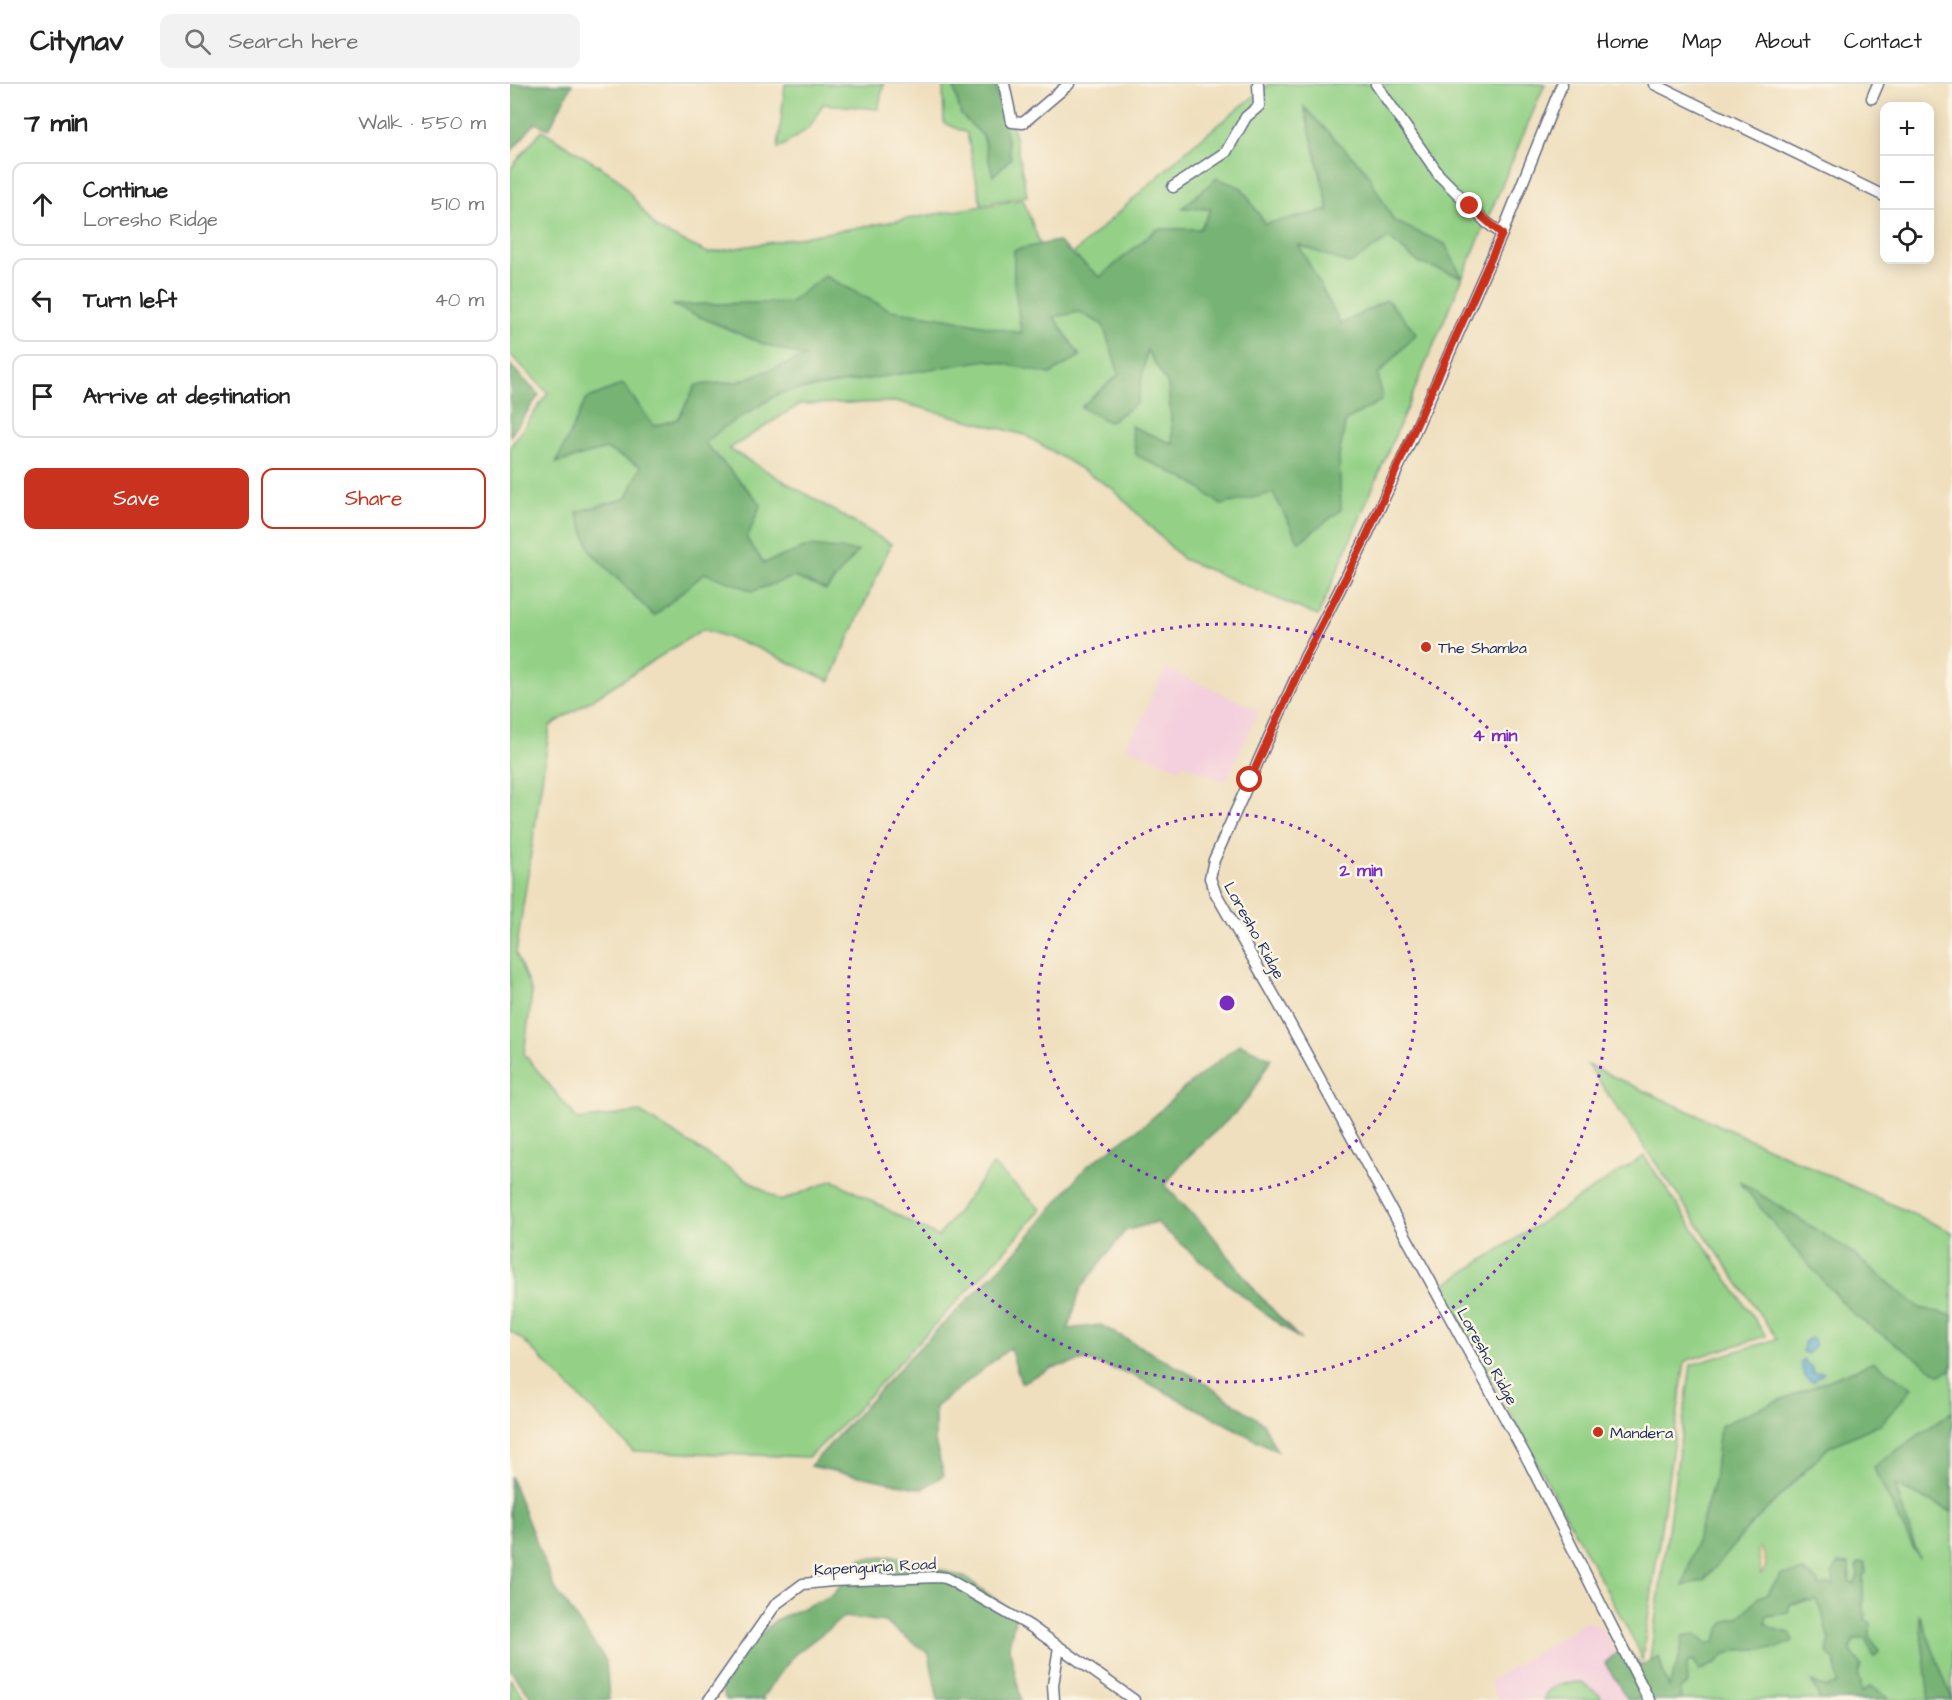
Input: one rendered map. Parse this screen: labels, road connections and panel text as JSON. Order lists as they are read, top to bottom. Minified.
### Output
{"streets":{"street":["Loresho Ridge","Kapenguria Road"]},"places":["The Shamba","Mandera"],"page":{"header":"Citynav","search":"Search here","nav":["Home","Map","About","Contact"],"heading":["7 min","Walk · 550 m"],"map_buttons":["+","−"],"list":[["Continue","Loresho Ridge","510 m"],["Turn left","40 m"],"Arrive at destination"],"buttons":["Save","Share"]},"rings":["4 min","2 min"]}
